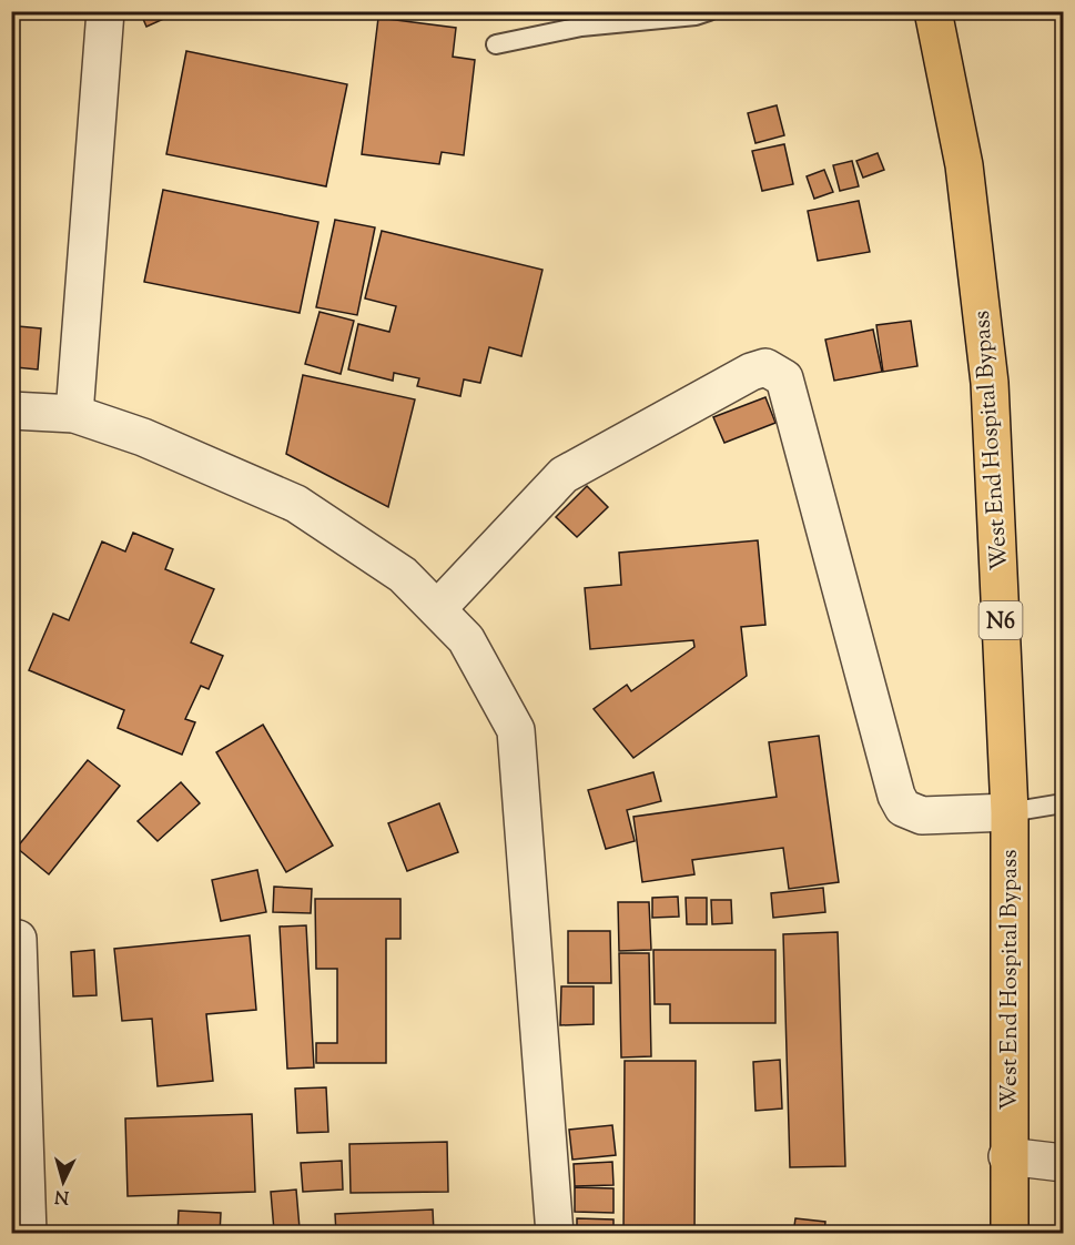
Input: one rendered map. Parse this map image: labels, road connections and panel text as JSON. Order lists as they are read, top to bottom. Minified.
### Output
{"streets":{"highway":["West End Hospital Bypass","N6"]},"north":"bottom"}
